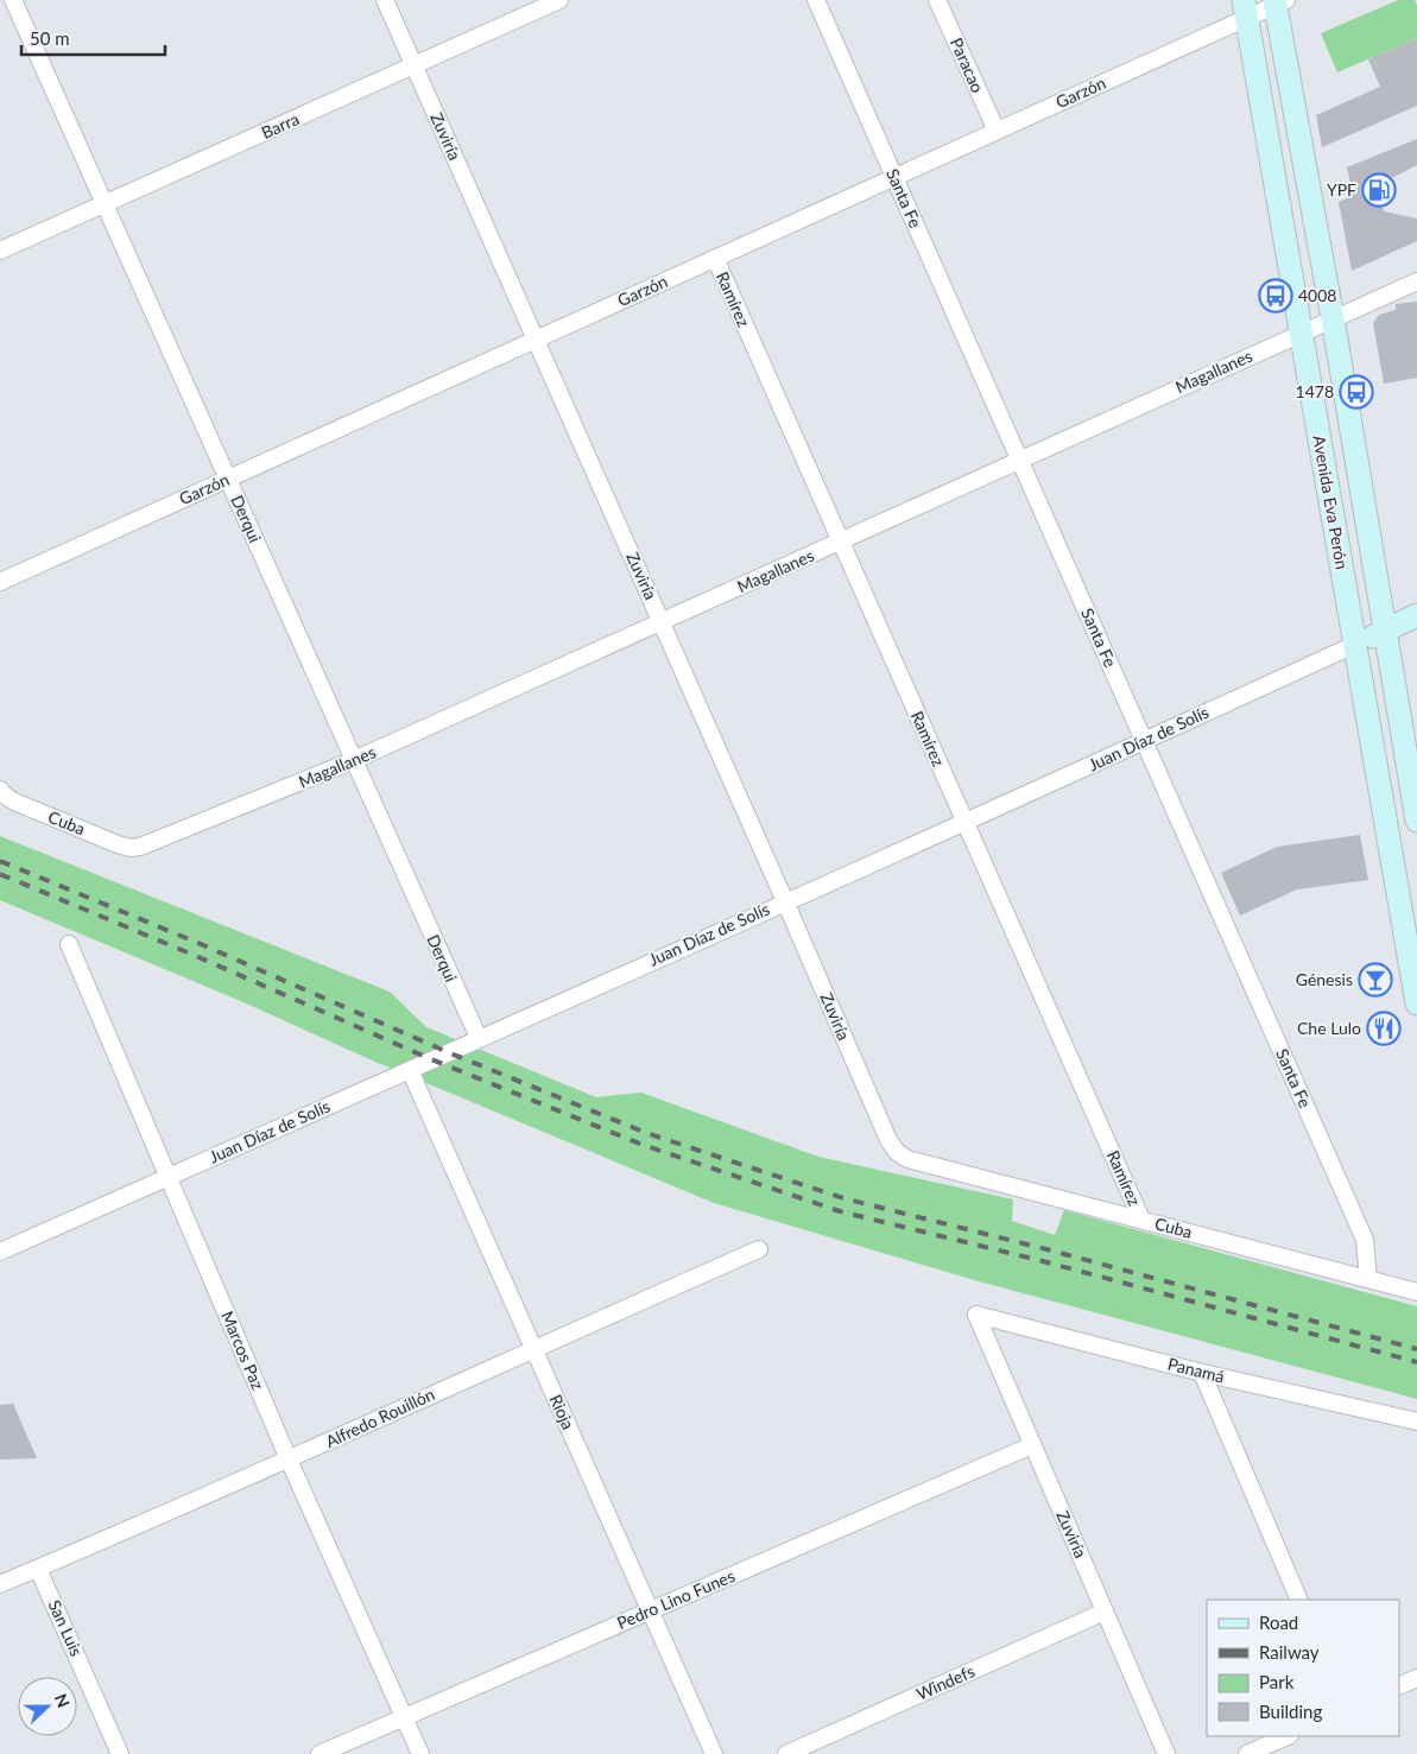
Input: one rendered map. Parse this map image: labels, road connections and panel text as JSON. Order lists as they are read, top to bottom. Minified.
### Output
{"streets":{"main road":["Avenida Eva Perón","Juan Díaz de Solís"],"street":["Paracao","Garzón","Barra","Zuviría","Santa Fe","Ramírez","Magallanes","Derqui","Cuba","Marcos Paz","Panamá","Rioja","Alfredo Rouillón","Pedro Lino Funes","San Luis","Windefs"]},"crossings":[["Paracao","Garzón"],["Garzón","Zuviría"],["Garzón","Santa Fe"],["Garzón","Ramírez"],["Garzón","Avenida Eva Perón"],["Garzón","Derqui"],["Barra","Zuviría"],["Barra","Derqui"],["Zuviría","Magallanes"],["Zuviría","Juan Díaz de Solís"],["Zuviría","Cuba"],["Zuviría","Panamá"],["Zuviría","Pedro Lino Funes"],["Zuviría","Windefs"],["Santa Fe","Magallanes"],["Santa Fe","Juan Díaz de Solís"],["Santa Fe","Cuba"],["Ramírez","Magallanes"],["Ramírez","Juan Díaz de Solís"],["Ramírez","Cuba"],["Magallanes","Avenida Eva Perón"],["Magallanes","Derqui"],["Magallanes","Cuba"],["Avenida Eva Perón","Juan Díaz de Solís"],["Derqui","Juan Díaz de Solís"],["Juan Díaz de Solís","Marcos Paz"],["Juan Díaz de Solís","Rioja"],["Marcos Paz","Alfredo Rouillón"],["Marcos Paz","Pedro Lino Funes"],["Rioja","Alfredo Rouillón"],["Rioja","Pedro Lino Funes"],["Alfredo Rouillón","San Luis"]],"places":{"fuel station":["YPF"],"bus stop":["4008","1478"],"bar":["Génesis"],"restaurant":["Che Lulo"]},"legend":["Road","Railway","Park","Building"],"scale_bar":"50 m","north":"right"}
